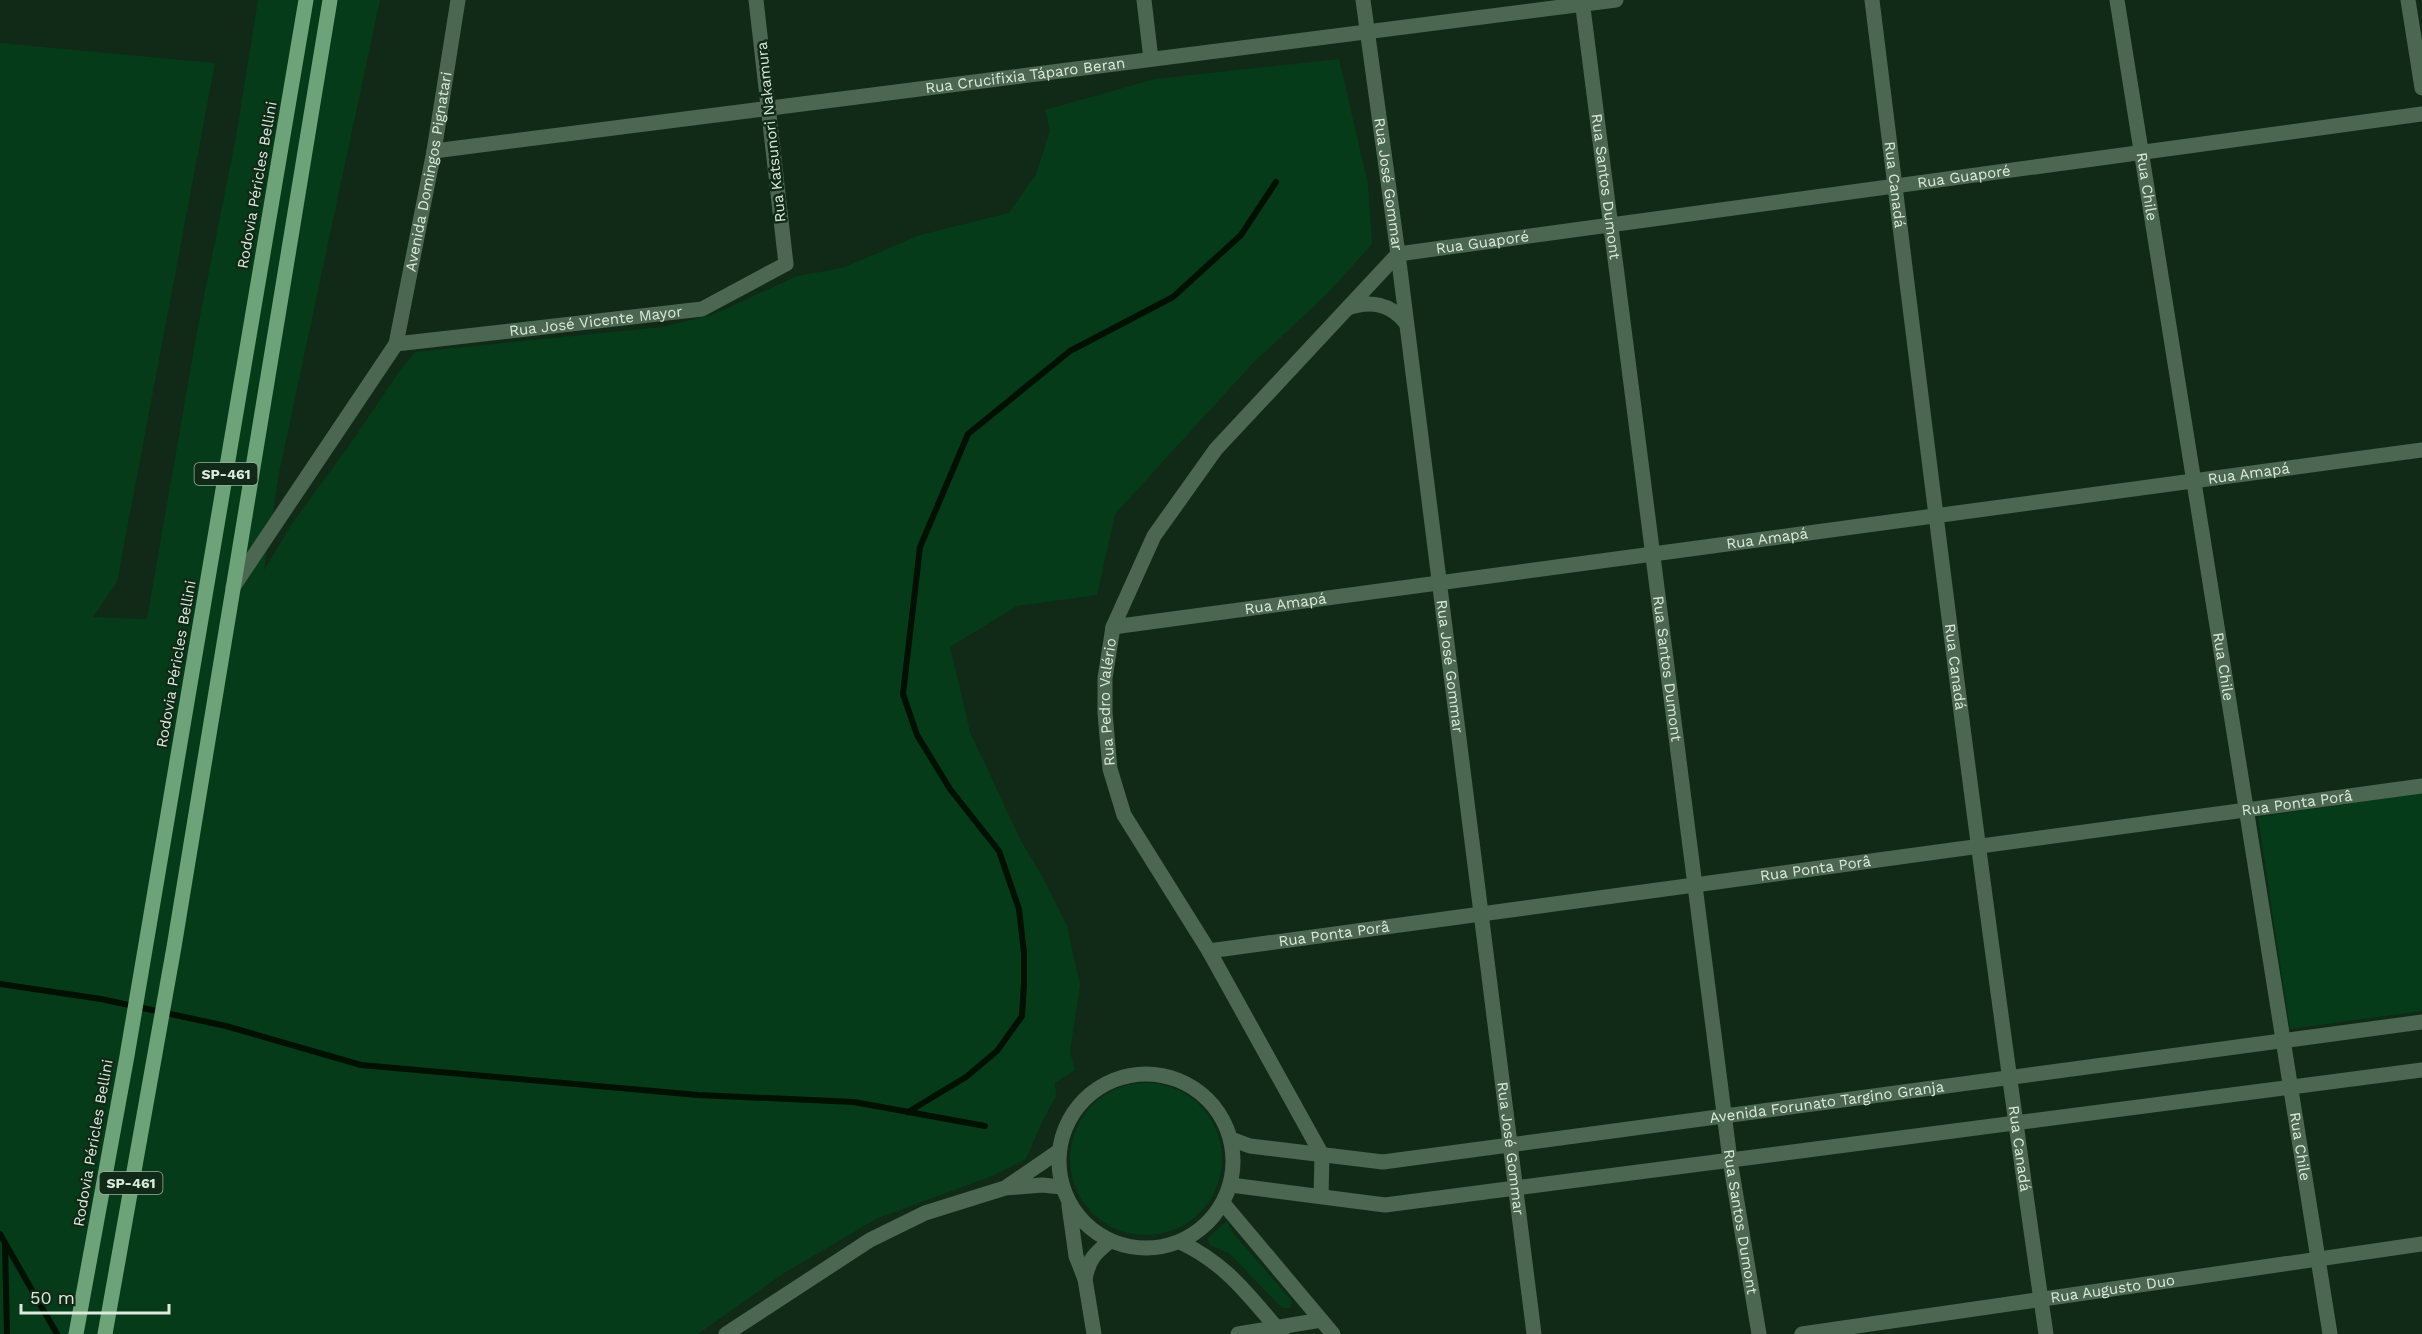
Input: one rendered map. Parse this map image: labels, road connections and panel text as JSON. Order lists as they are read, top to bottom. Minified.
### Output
{"streets":{"main road":["Rodovia Péricles Bellini","SP-461"],"street":["Rua Crucifixia Táparo Beran","Rua Katsunori Nakamura","Avenida Domingos Pignatari","Rua Guaporé","Rua José Gommar","Rua Santos Dumont","Rua Canadá","Rua Chile","Rua José Vicente Mayor","Rua Amapá","Rua Pedro Valério","Rua Ponta Porâ","Avenida Forunato Targino Granja","Rua Augusto Duo"]},"crossings":[["Rua Crucifixia Táparo Beran","Rua Katsunori Nakamura"],["Rua Crucifixia Táparo Beran","Avenida Domingos Pignatari"],["Rua Crucifixia Táparo Beran","Rua José Gommar"],["Rua Crucifixia Táparo Beran","Rua Santos Dumont"],["Rua Katsunori Nakamura","Rua José Vicente Mayor"],["Avenida Domingos Pignatari","Rua José Vicente Mayor"],["Rua Guaporé","Rua José Gommar"],["Rua Guaporé","Rua Santos Dumont"],["Rua Guaporé","Rua Canadá"],["Rua Guaporé","Rua Chile"],["Rua Guaporé","Rua Pedro Valério"],["Rua José Gommar","Rua Amapá"],["Rua José Gommar","Rua Pedro Valério"],["Rua José Gommar","Rua Ponta Porâ"],["Rua José Gommar","Avenida Forunato Targino Granja"],["Rua Santos Dumont","Rua Amapá"],["Rua Santos Dumont","Rua Ponta Porâ"],["Rua Santos Dumont","Avenida Forunato Targino Granja"],["Rua Canadá","Rua Amapá"],["Rua Canadá","Rua Ponta Porâ"],["Rua Canadá","Avenida Forunato Targino Granja"],["Rua Canadá","Rua Augusto Duo"],["Rua Chile","Rua Amapá"],["Rua Chile","Rua Ponta Porâ"],["Rua Chile","Avenida Forunato Targino Granja"],["Rua Chile","Rua Augusto Duo"],["Rua Amapá","Rua Pedro Valério"],["Rua Pedro Valério","Rua Ponta Porâ"],["Rua Pedro Valério","Avenida Forunato Targino Granja"]],"scale_bar":"50 m"}
